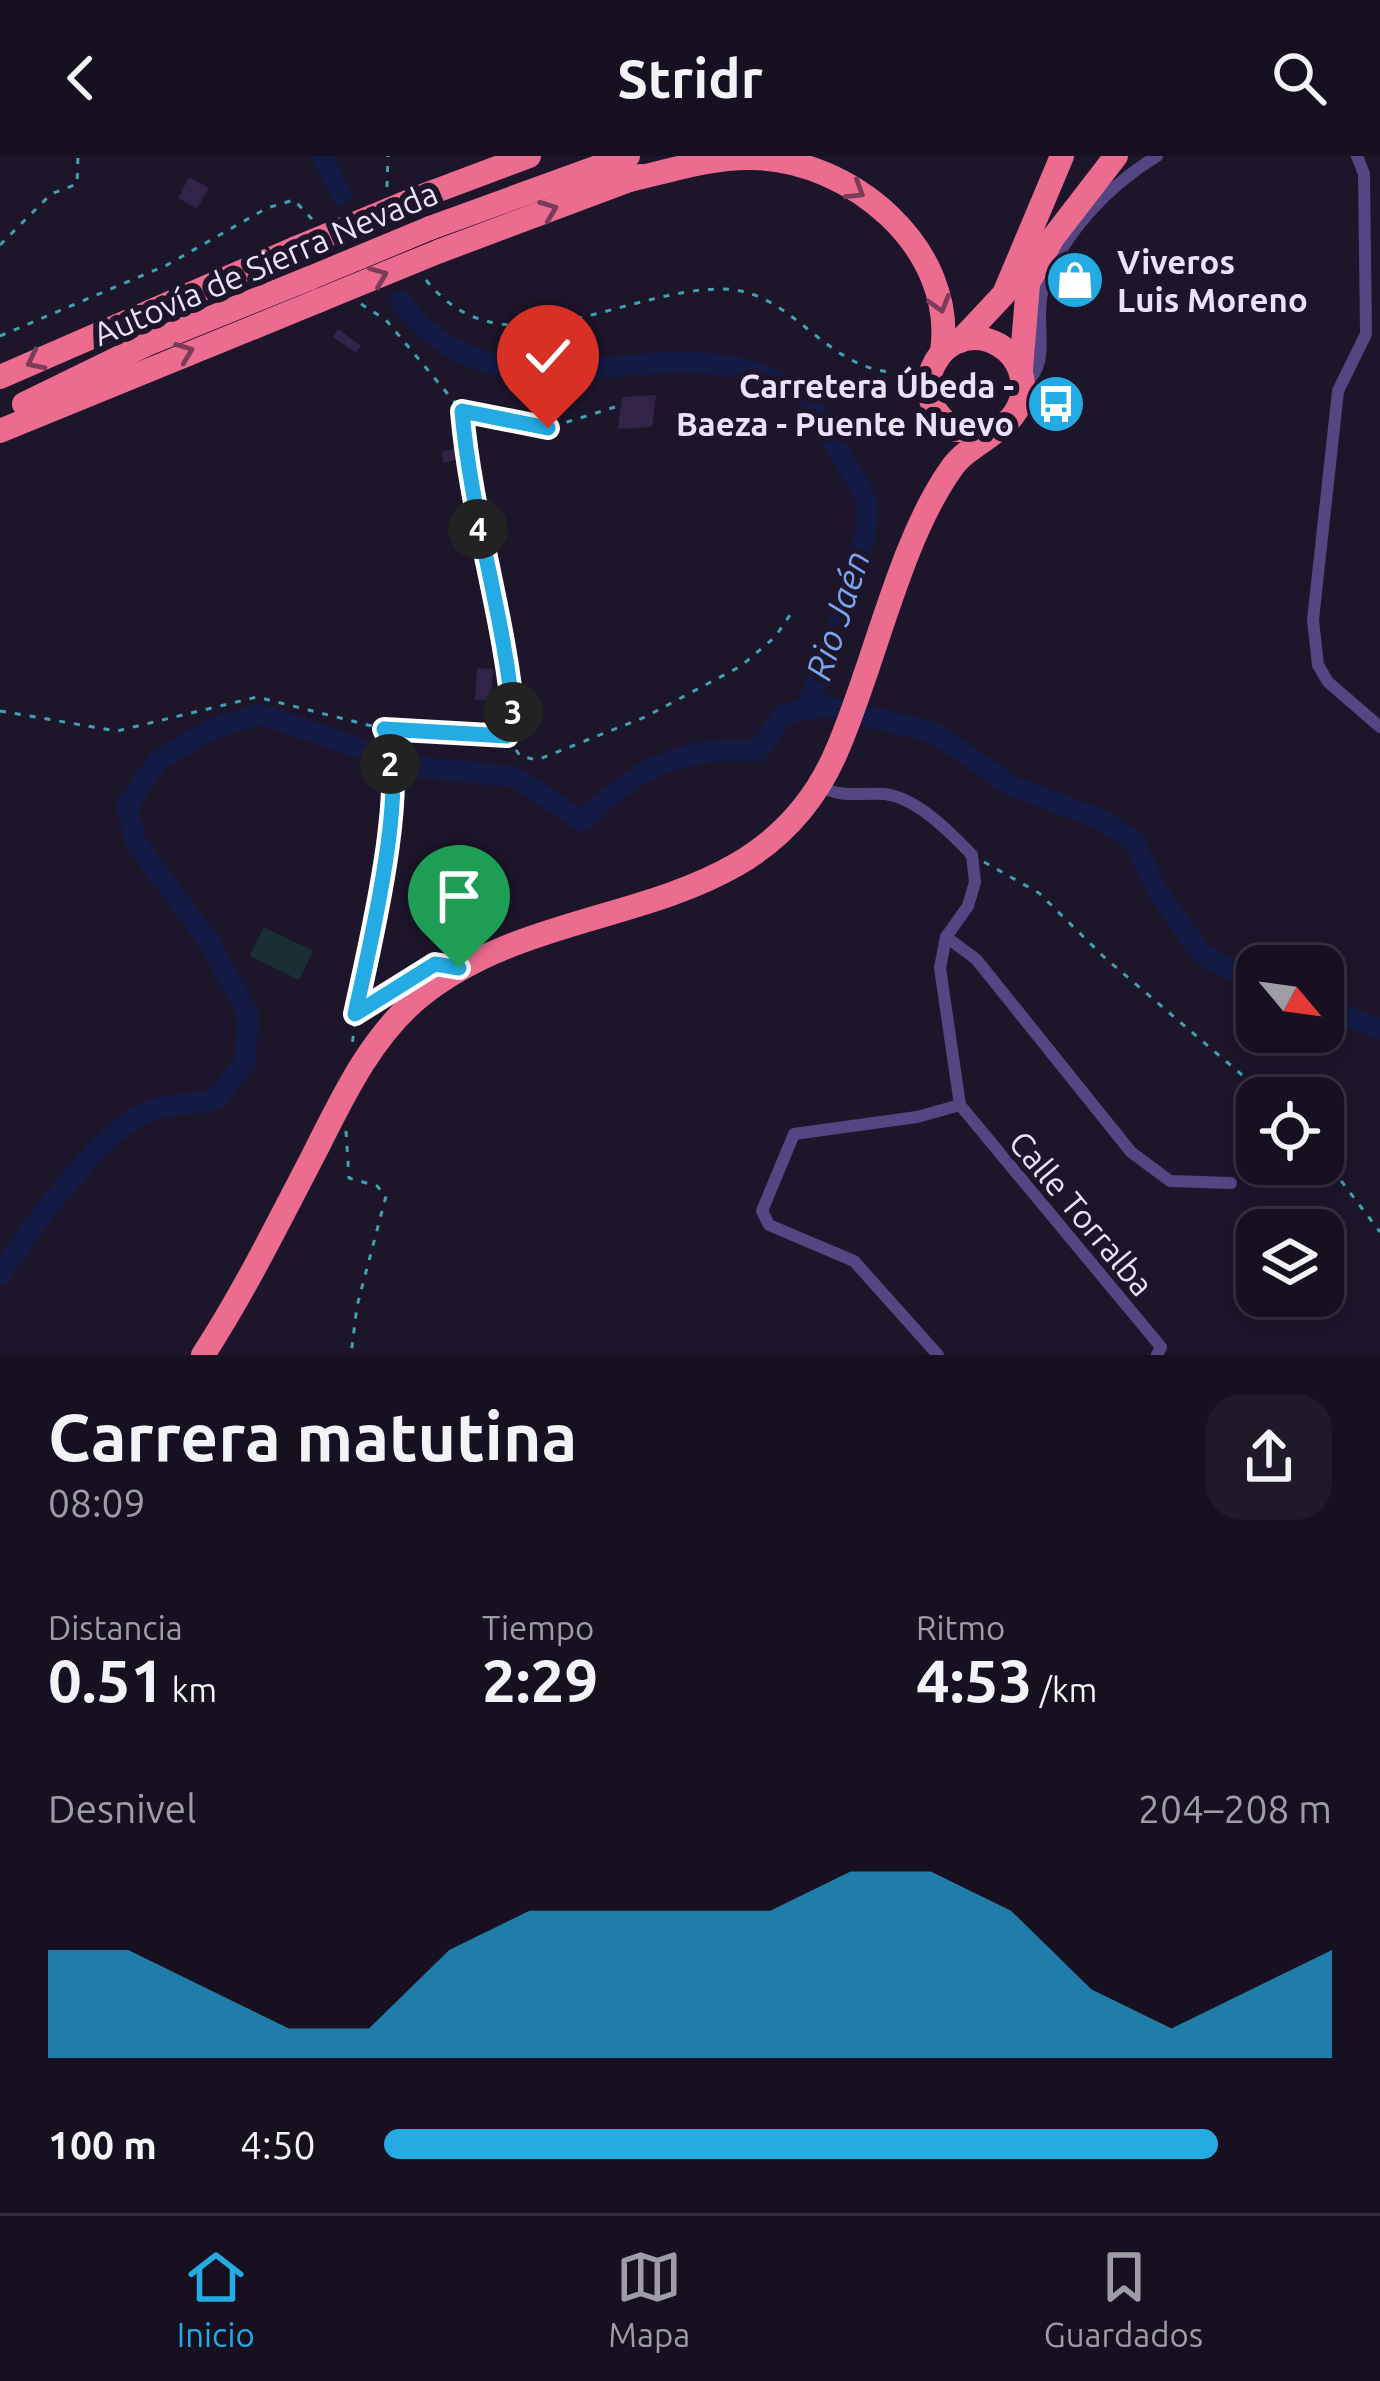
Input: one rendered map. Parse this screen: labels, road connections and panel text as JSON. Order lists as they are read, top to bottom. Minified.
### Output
{"streets":{"highway":["Autovía de Sierra Nevada"],"street":["Calle Torralba"]},"water":["Rio Jaén"],"places":{"shop":["Viveros Luis Moreno"],"bus stop":["Carretera Úbeda - Baeza - Puente Nuevo"]},"north":"bottom right","page":{"header":"Stridr","pins":["4","3","2"],"heading":["Carrera matutina","08:09"],"stats":[["Distancia","0.51 km"],["Tiempo","2:29"],["Ritmo","4:53 /km"]],"chart":["Desnivel","204–208 m"],"list":[{"name":"100 m","note":"4:50"}],"tabs":["Inicio","Mapa","Guardados"]}}
